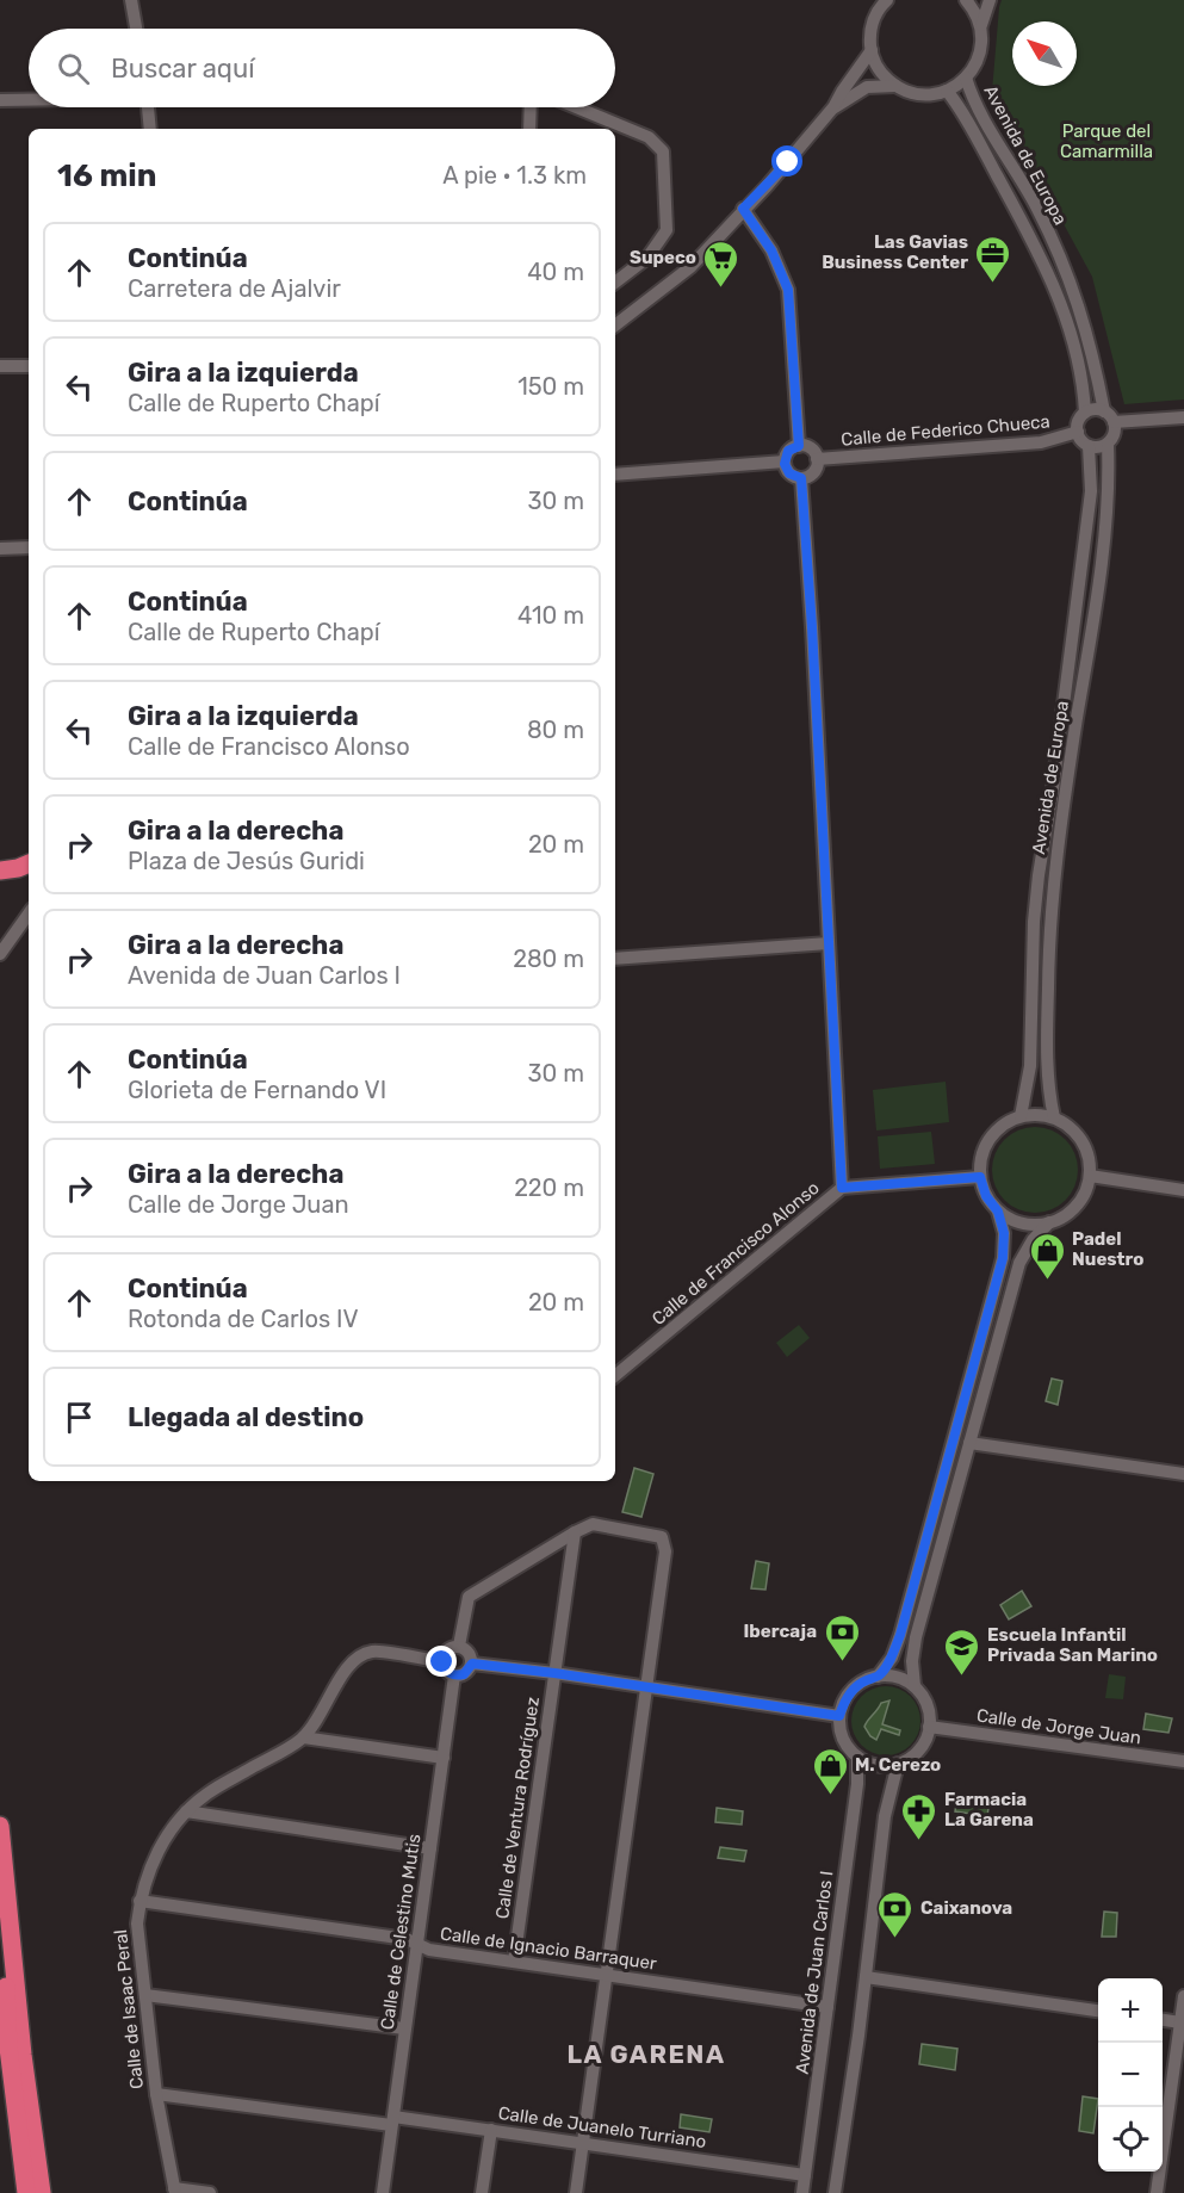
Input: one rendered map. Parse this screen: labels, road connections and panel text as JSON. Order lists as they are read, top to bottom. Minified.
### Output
{"streets":{"street":["Avenida de Europa","Calle de Federico Chueca","Calle de Francisco Alonso","Calle de Jorge Juan","Calle de Ventura Rodríguez","Calle de Celestino Mutis","Calle de Ignacio Barraquer","Avenida de Juan Carlos I","Calle de Isaac Peral","Calle de Juanelo Turriano"]},"crossings":[["Avenida de Europa","Calle de Federico Chueca"],["Avenida de Europa","Calle de Francisco Alonso"],["Calle de Jorge Juan","Avenida de Juan Carlos I"],["Calle de Ventura Rodríguez","Calle de Ignacio Barraquer"],["Calle de Celestino Mutis","Calle de Ignacio Barraquer"],["Calle de Celestino Mutis","Calle de Isaac Peral"],["Calle de Celestino Mutis","Calle de Juanelo Turriano"],["Calle de Ignacio Barraquer","Avenida de Juan Carlos I"],["Calle de Ignacio Barraquer","Calle de Isaac Peral"],["Avenida de Juan Carlos I","Calle de Juanelo Turriano"],["Calle de Isaac Peral","Calle de Juanelo Turriano"]],"districts":["LA GARENA"],"parks":["Parque del Camarmilla"],"places":{"office":["Las Gavias Business Center"],"supermarket":["Supeco"],"shop":["Padel Nuestro","M. Cerezo"],"bank":["Ibercaja","Caixanova"],"school or university":["Escuela Infantil Privada San Marino"],"pharmacy":["Farmacia La Garena"]},"north":"top left","page":{"search":"Buscar aquí","heading":["16 min","A pie · 1.3 km"],"list":[["Continúa","Carretera de Ajalvir","40 m"],["Gira a la izquierda","Calle de Ruperto Chapí","150 m"],["Continúa","30 m"],["Continúa","Calle de Ruperto Chapí","410 m"],["Gira a la izquierda","Calle de Francisco Alonso","80 m"],["Gira a la derecha","Plaza de Jesús Guridi","20 m"],["Gira a la derecha","Avenida de Juan Carlos I","280 m"],["Continúa","Glorieta de Fernando VI","30 m"],["Gira a la derecha","Calle de Jorge Juan","220 m"],["Continúa","Rotonda de Carlos IV","20 m"],"Llegada al destino"],"map_buttons":["+","−"]}}
